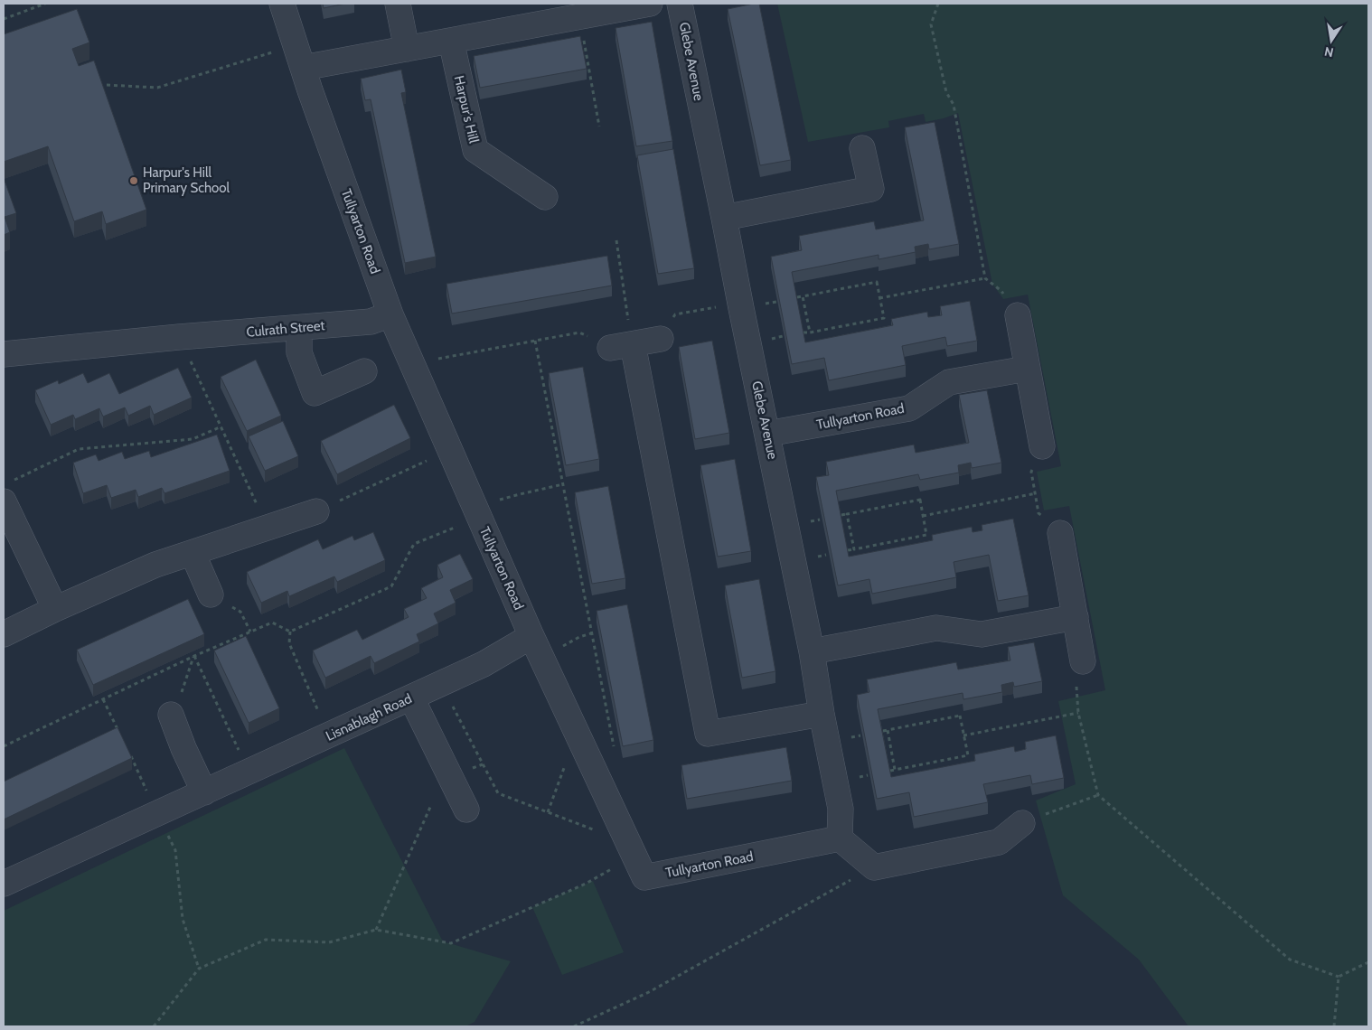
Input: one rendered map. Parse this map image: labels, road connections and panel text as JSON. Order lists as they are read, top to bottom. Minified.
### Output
{"streets":{"street":["Glebe Avenue","Harpur's Hill","Tullyarton Road","Culrath Street","Lisnablagh Road"]},"crossings":[["Glebe Avenue","Tullyarton Road"],["Tullyarton Road","Culrath Street"],["Tullyarton Road","Lisnablagh Road"]],"places":["Harpur's Hill Primary School"],"north":"bottom"}
